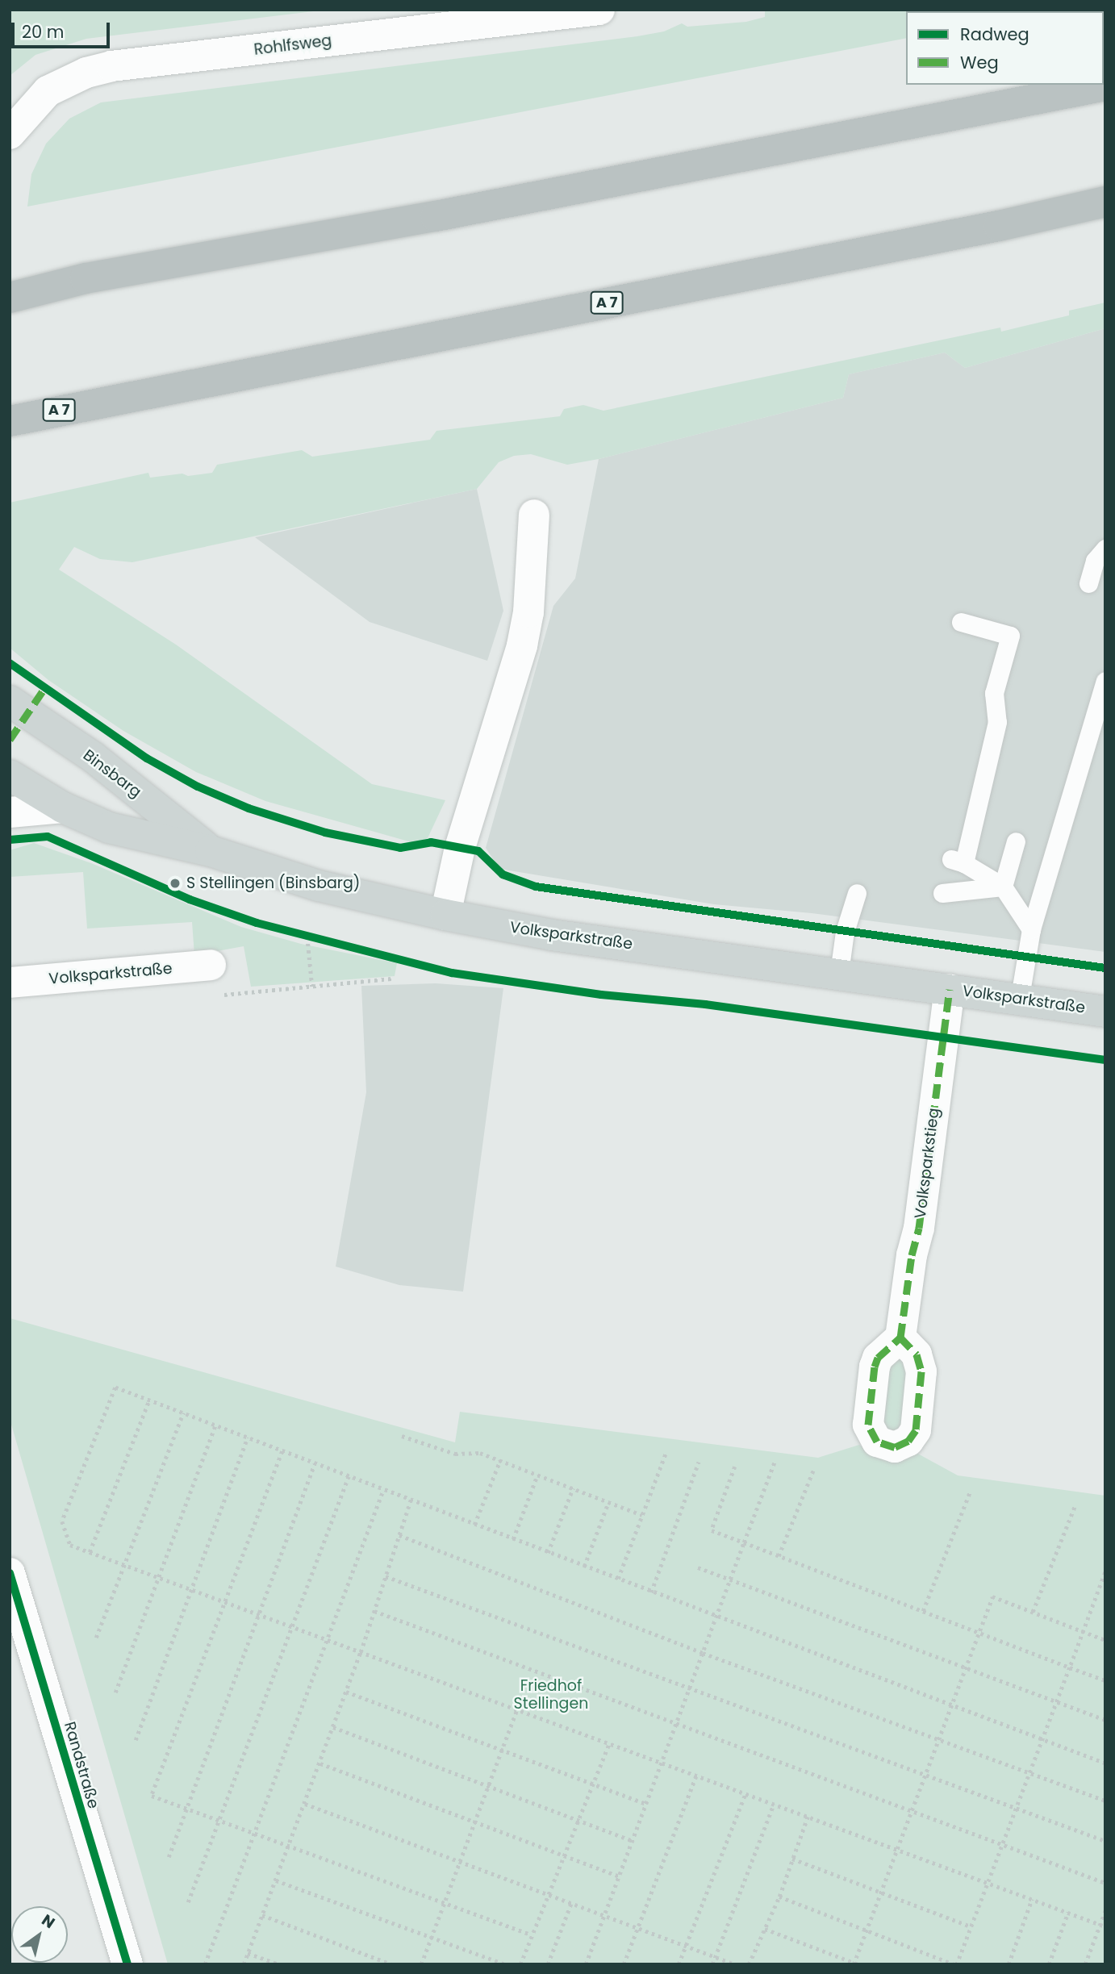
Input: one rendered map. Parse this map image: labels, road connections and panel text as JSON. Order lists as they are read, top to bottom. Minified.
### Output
{"streets":{"highway":["A 7"],"main road":["Binsbarg","Volksparkstraße"],"street":["Rohlfsweg","Volksparkstieg","Randstraße"]},"crossings":[["Binsbarg","Volksparkstraße"],["Volksparkstraße","Volksparkstieg"]],"parks":["Friedhof Stellingen"],"places":["S Stellingen (Binsbarg)"],"legend":["Radweg","Weg"],"scale_bar":"20 m","north":"top right"}
